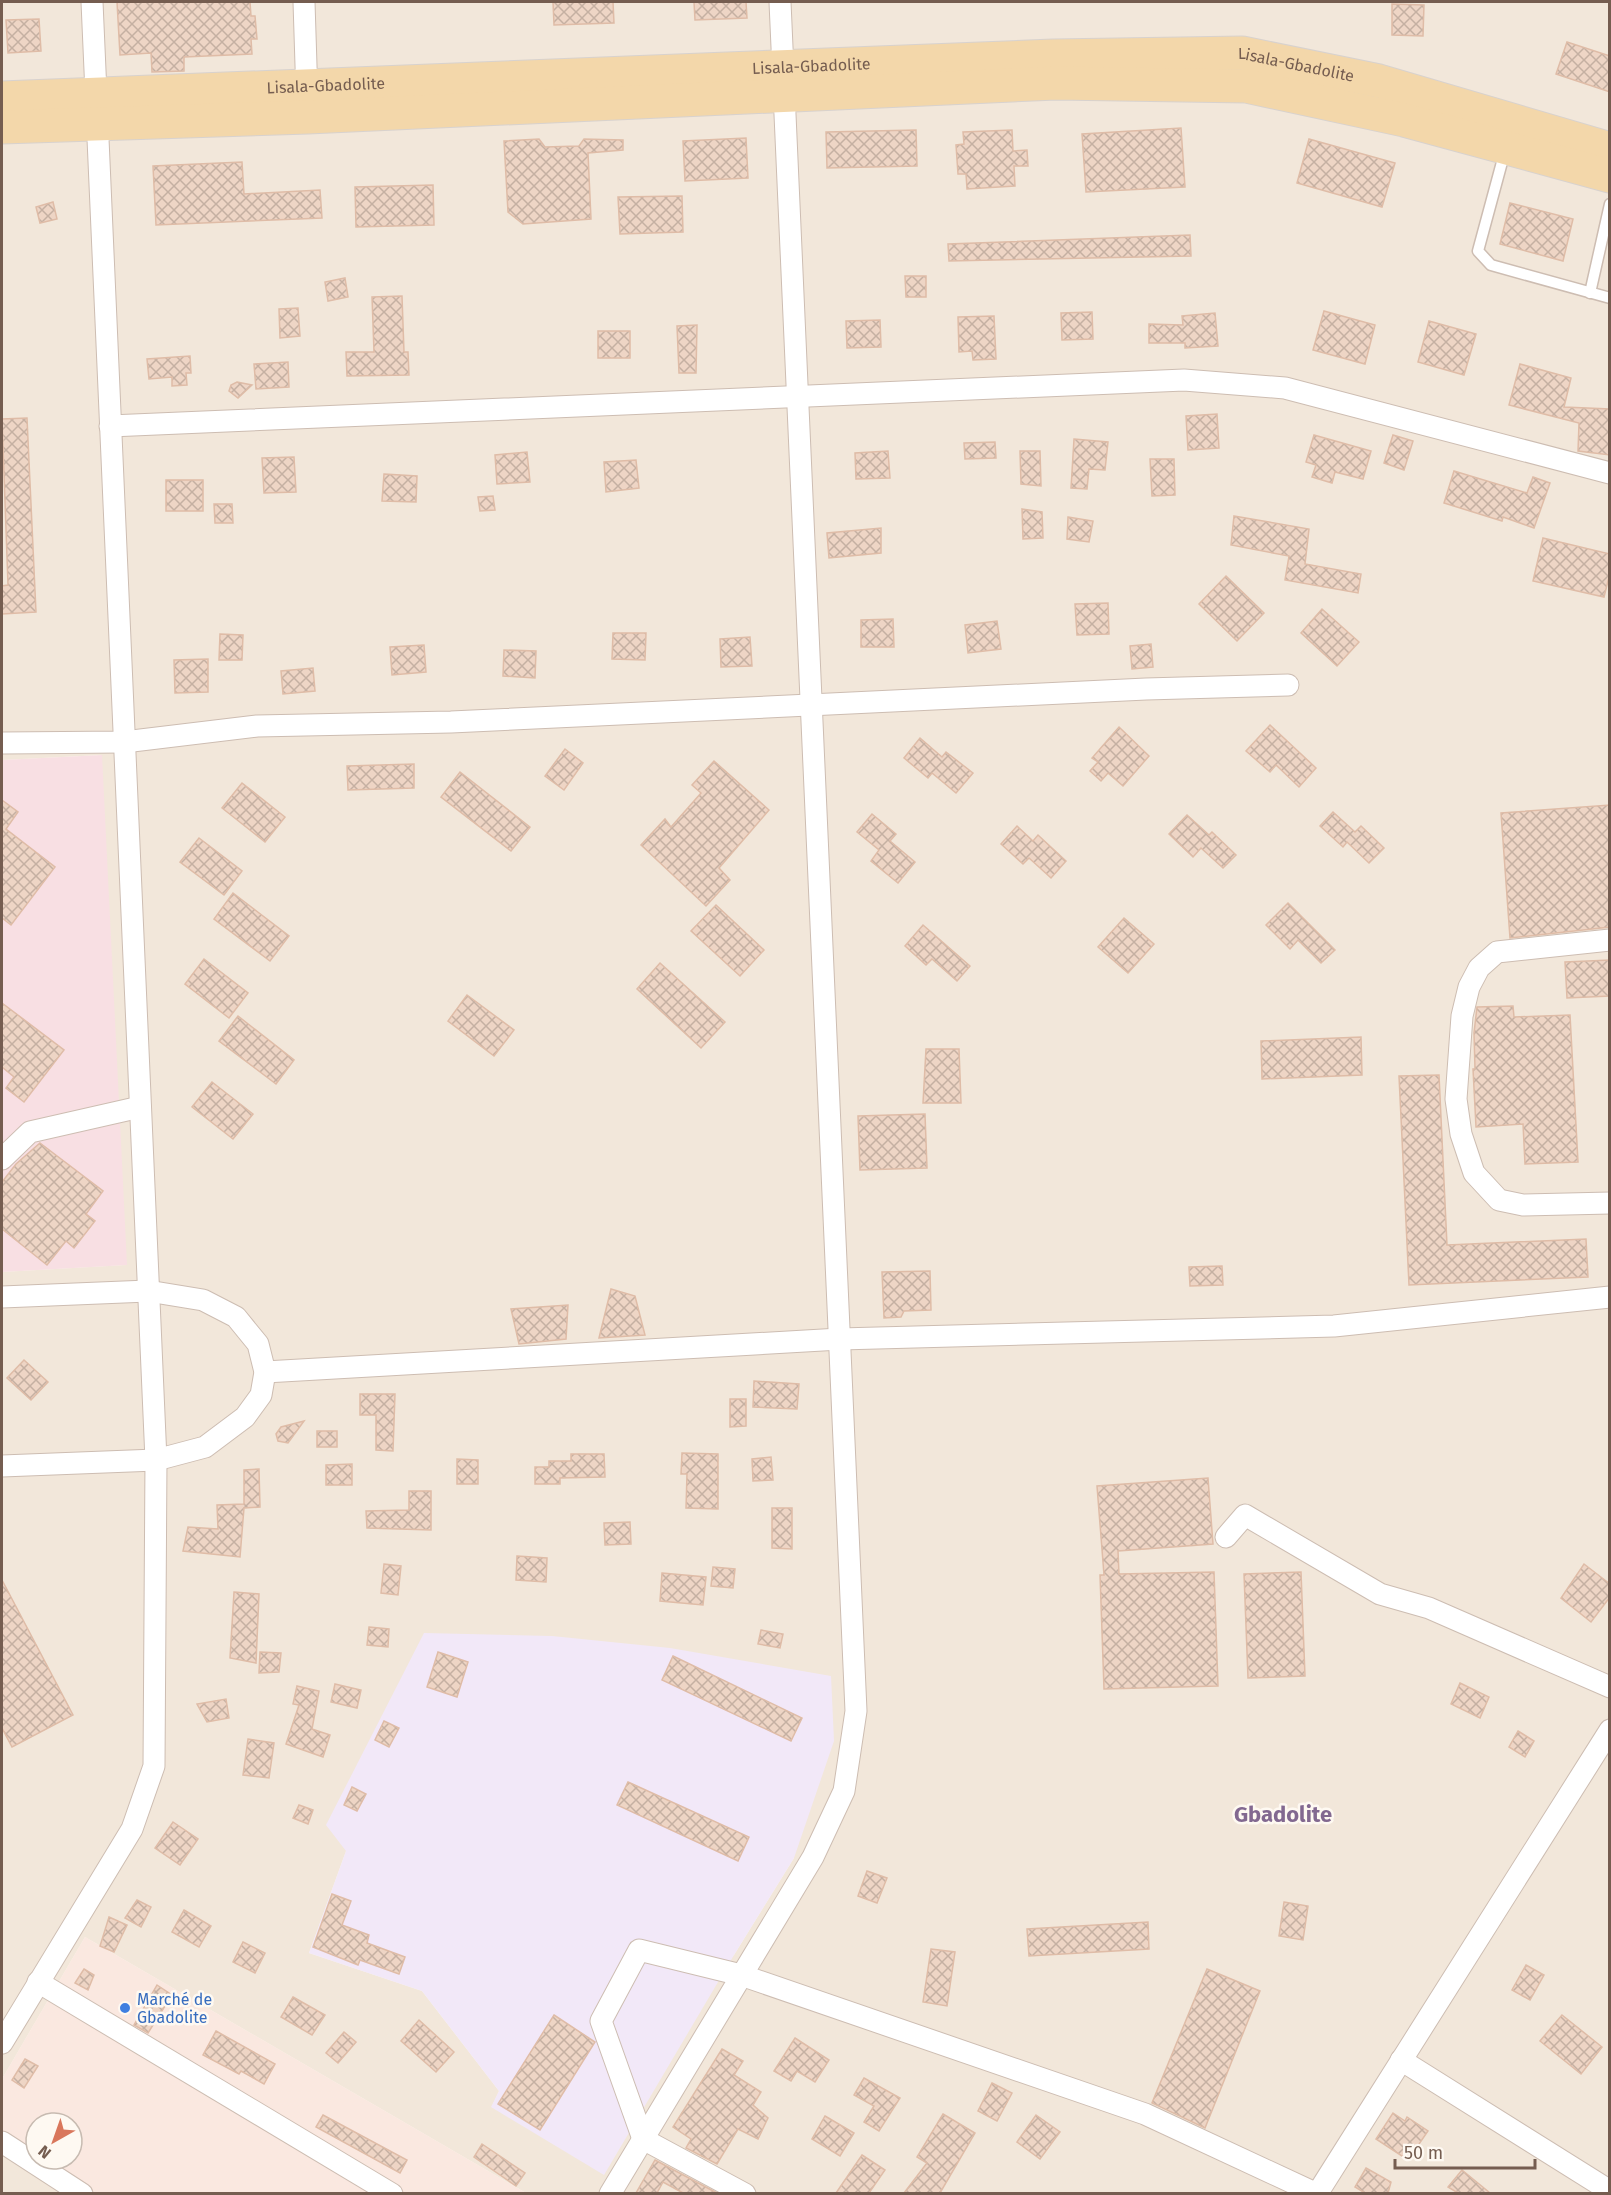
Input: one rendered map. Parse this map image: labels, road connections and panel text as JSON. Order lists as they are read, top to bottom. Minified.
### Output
{"streets":{"main road":["Lisala-Gbadolite"]},"districts":["Gbadolite"],"places":["Marché de Gbadolite"],"scale_bar":"50 m","north":"bottom left"}
